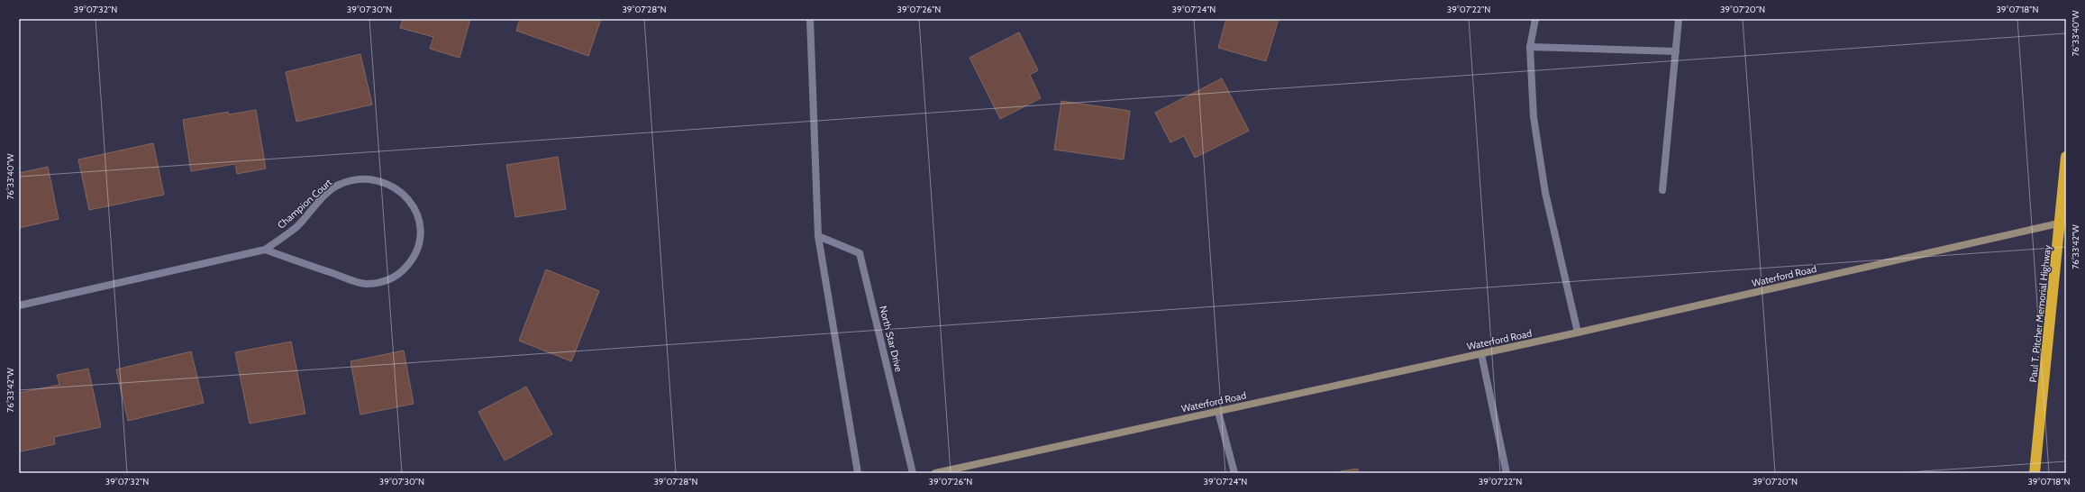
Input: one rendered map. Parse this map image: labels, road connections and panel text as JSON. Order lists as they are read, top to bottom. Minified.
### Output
{"streets":{"highway":["Paul T. Pitcher Memorial Highway"],"main road":["Waterford Road"],"street":["Champion Court","North Star Drive"]},"coordinates":["39°07'32\"N","39°07'30\"N","39°07'28\"N","39°07'26\"N","39°07'24\"N","39°07'22\"N","39°07'20\"N","39°07'18\"N","76°33'40\"W","76°33'42\"W"]}
